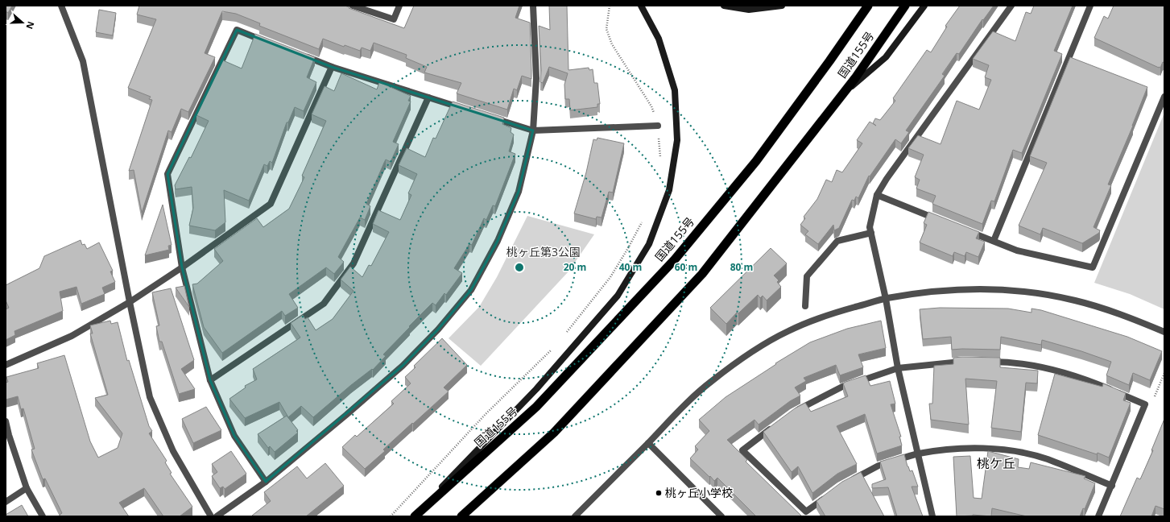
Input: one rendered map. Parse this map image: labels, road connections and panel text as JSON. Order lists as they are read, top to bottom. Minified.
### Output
{"streets":{"highway":["国道155号"]},"districts":["桃ケ丘"],"parks":["桃ヶ丘第3公園"],"places":["桃ヶ丘小学校"],"north":"right","rings":["20 m","40 m","60 m","80 m"]}
